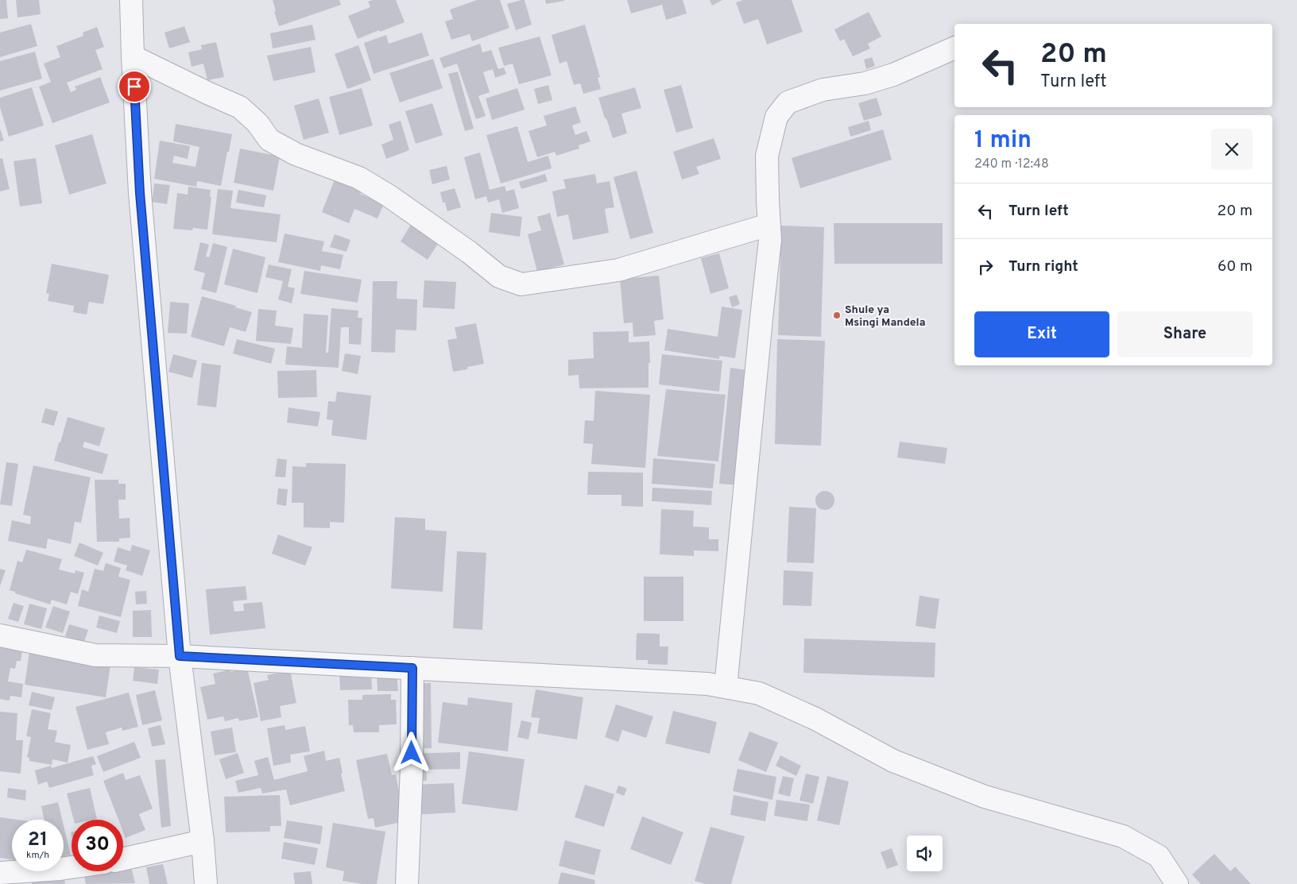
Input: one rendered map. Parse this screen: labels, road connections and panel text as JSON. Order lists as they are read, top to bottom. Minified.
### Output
{"places":["Shule ya Msingi Mandela"],"page":{"turn":["20 m","Turn left"],"heading":["1 min","240 m · 12:48"],"list":[{"name":"Turn left","value":"20 m"},{"name":"Turn right","value":"60 m"}],"buttons":["Exit","Share"],"speed":"21 km/h","limit":"30"}}
